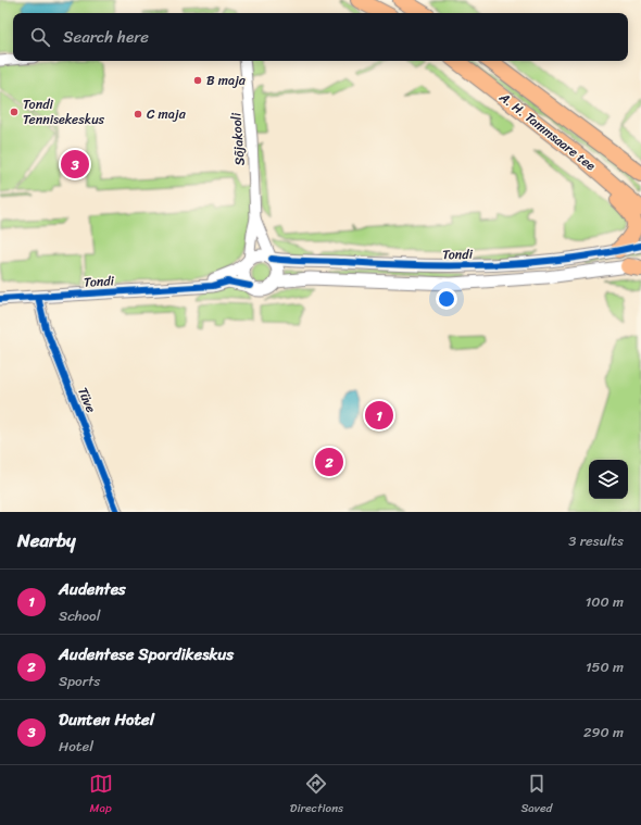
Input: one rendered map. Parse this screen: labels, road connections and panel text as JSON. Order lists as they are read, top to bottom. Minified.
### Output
{"streets":{"main road":["A. H. Tammsaare tee"],"street":["Sõjakooli","Tondi","Tüve"]},"crossings":[["Sõjakooli","Tondi"],["Tondi","Tüve"]],"places":["B maja","Tondi Tennisekeskus","C maja"],"page":{"search":"Search here","pins":["3","1","2"],"heading":["Nearby","3 results"],"list":[{"mark":"1","name":"Audentes","note":"School","value":"100 m"},{"mark":"2","name":"Audentese Spordikeskus","note":"Sports","value":"150 m"},{"mark":"3","name":"Dunten Hotel","note":"Hotel","value":"290 m"}],"nav":["Map","Directions","Saved"]}}
